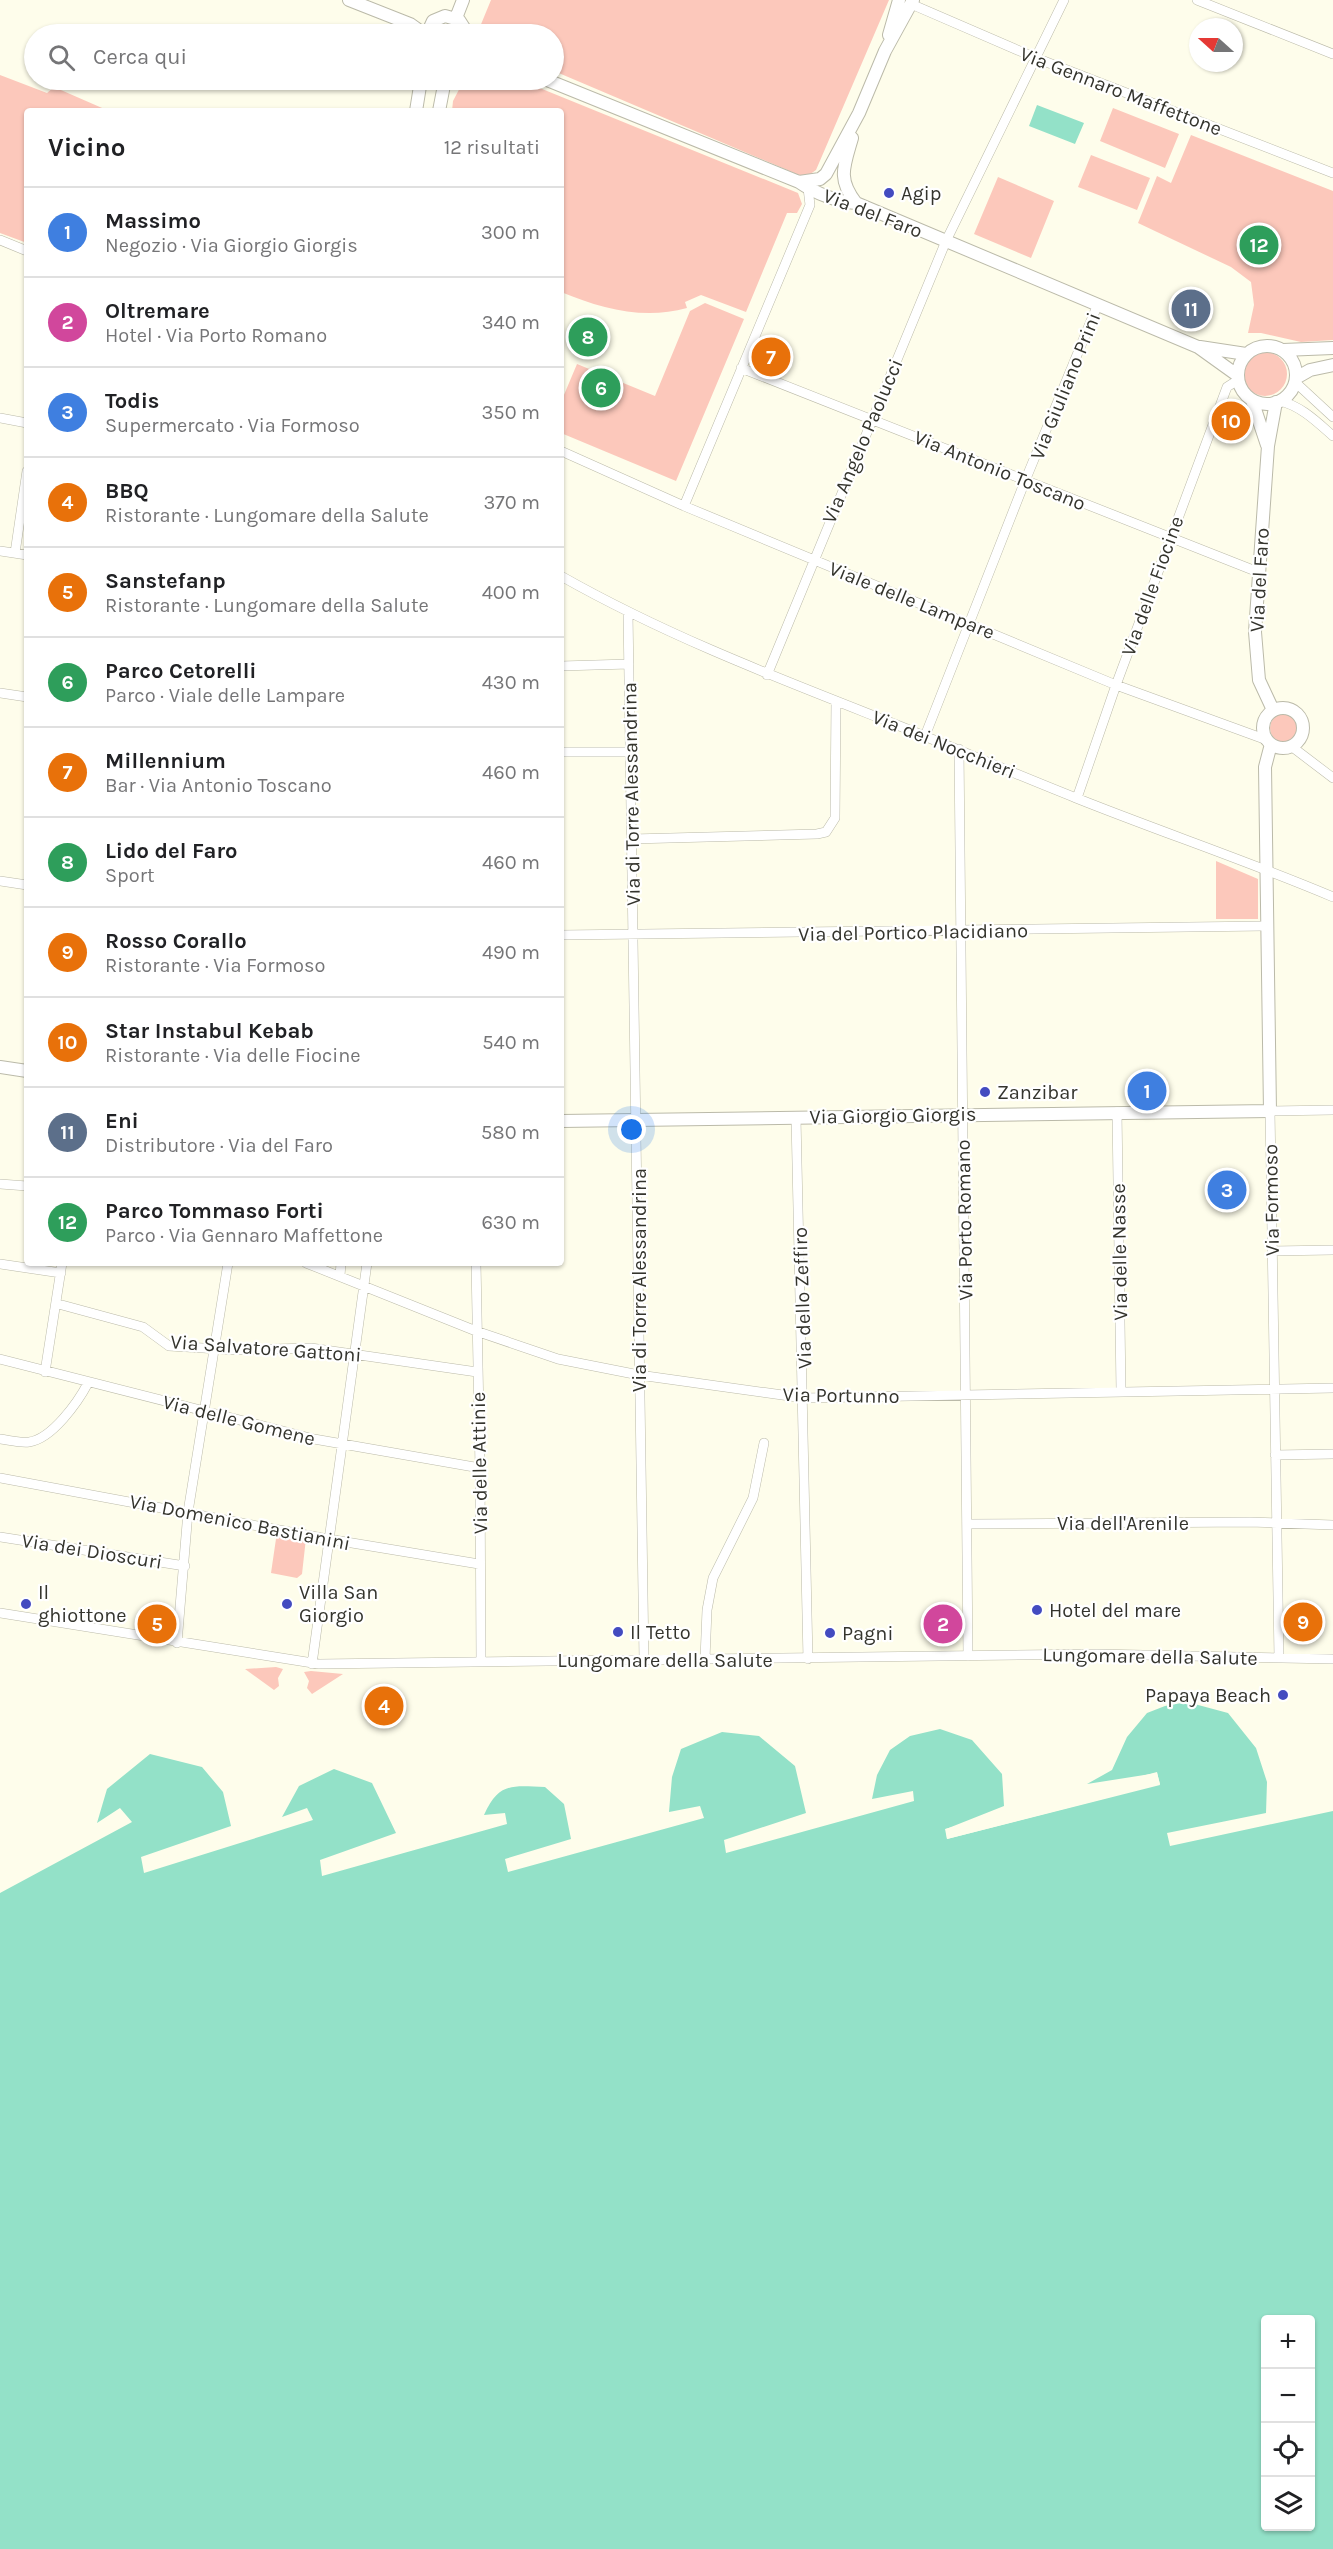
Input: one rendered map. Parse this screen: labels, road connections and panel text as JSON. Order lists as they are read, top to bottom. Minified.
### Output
{"streets":{"street":["Via Gennaro Maffettone","Via del Faro","Via Giuliano Prini","Via Angelo Paolucci","Via Antonio Toscano","Via delle Fiocine","Viale delle Lampare","Via dei Nocchieri","Via di Torre Alessandrina","Via del Portico Placidiano","Via Giorgio Giorgis","Via Formoso","Via Porto Romano","Via delle Nasse","Via dello Zeffiro","Via Salvatore Gattoni","Via Portunno","Via delle Gomene","Via delle Attinie","Via Domenico Bastianini","Via dell'Arenile","Via dei Dioscuri","Lungomare della Salute"]},"crossings":[["Via Gennaro Maffettone","Via Angelo Paolucci"],["Via del Faro","Via Giuliano Prini"],["Via del Faro","Via Angelo Paolucci"],["Via del Faro","Via Antonio Toscano"],["Via del Faro","Via delle Fiocine"],["Via del Faro","Viale delle Lampare"],["Via del Faro","Via Formoso"],["Via Giuliano Prini","Via Antonio Toscano"],["Via Giuliano Prini","Viale delle Lampare"],["Via Giuliano Prini","Via dei Nocchieri"],["Via Angelo Paolucci","Via Antonio Toscano"],["Via Angelo Paolucci","Viale delle Lampare"],["Via Angelo Paolucci","Via dei Nocchieri"],["Via Antonio Toscano","Via delle Fiocine"],["Via delle Fiocine","Viale delle Lampare"],["Via delle Fiocine","Via dei Nocchieri"],["Viale delle Lampare","Via Formoso"],["Via dei Nocchieri","Via di Torre Alessandrina"],["Via dei Nocchieri","Via Formoso"],["Via dei Nocchieri","Via Porto Romano"],["Via di Torre Alessandrina","Via del Portico Placidiano"],["Via di Torre Alessandrina","Via Giorgio Giorgis"],["Via di Torre Alessandrina","Via Portunno"],["Via di Torre Alessandrina","Lungomare della Salute"],["Via del Portico Placidiano","Via Formoso"],["Via del Portico Placidiano","Via Porto Romano"],["Via Giorgio Giorgis","Via Formoso"],["Via Giorgio Giorgis","Via Porto Romano"],["Via Giorgio Giorgis","Via delle Nasse"],["Via Giorgio Giorgis","Via dello Zeffiro"],["Via Formoso","Via Portunno"],["Via Formoso","Via dell'Arenile"],["Via Formoso","Lungomare della Salute"],["Via Porto Romano","Via Portunno"],["Via Porto Romano","Via dell'Arenile"],["Via Porto Romano","Lungomare della Salute"],["Via delle Nasse","Via Portunno"],["Via dello Zeffiro","Via Portunno"],["Via dello Zeffiro","Lungomare della Salute"],["Via Salvatore Gattoni","Via delle Attinie"],["Via Portunno","Via delle Attinie"],["Via delle Gomene","Via delle Attinie"],["Via delle Attinie","Via Domenico Bastianini"],["Via delle Attinie","Lungomare della Salute"]],"places":["Agip","Zanzibar","Il ghiottone","Villa San Giorgio","Hotel del mare","Il Tetto","Pagni","Papaya Beach"],"north":"left","page":{"search":"Cerca qui","heading":["Vicino","12 risultati"],"list":[{"mark":"1","name":"Massimo","note":"Negozio · Via Giorgio Giorgis","value":"300 m"},{"mark":"2","name":"Oltremare","note":"Hotel · Via Porto Romano","value":"340 m"},{"mark":"3","name":"Todis","note":"Supermercato · Via Formoso","value":"350 m"},{"mark":"4","name":"BBQ","note":"Ristorante · Lungomare della Salute","value":"370 m"},{"mark":"5","name":"Sanstefanp","note":"Ristorante · Lungomare della Salute","value":"400 m"},{"mark":"6","name":"Parco Cetorelli","note":"Parco · Viale delle Lampare","value":"430 m"},{"mark":"7","name":"Millennium","note":"Bar · Via Antonio Toscano","value":"460 m"},{"mark":"8","name":"Lido del Faro","note":"Sport","value":"460 m"},{"mark":"9","name":"Rosso Corallo","note":"Ristorante · Via Formoso","value":"490 m"},{"mark":"10","name":"Star Instabul Kebab","note":"Ristorante · Via delle Fiocine","value":"540 m"},{"mark":"11","name":"Eni","note":"Distributore · Via del Faro","value":"580 m"},{"mark":"12","name":"Parco Tommaso Forti","note":"Parco · Via Gennaro Maffettone","value":"630 m"}],"pins":["12","11","8","7","6","10","1","3","9","2","5","4"],"map_buttons":["+","−"]}}
